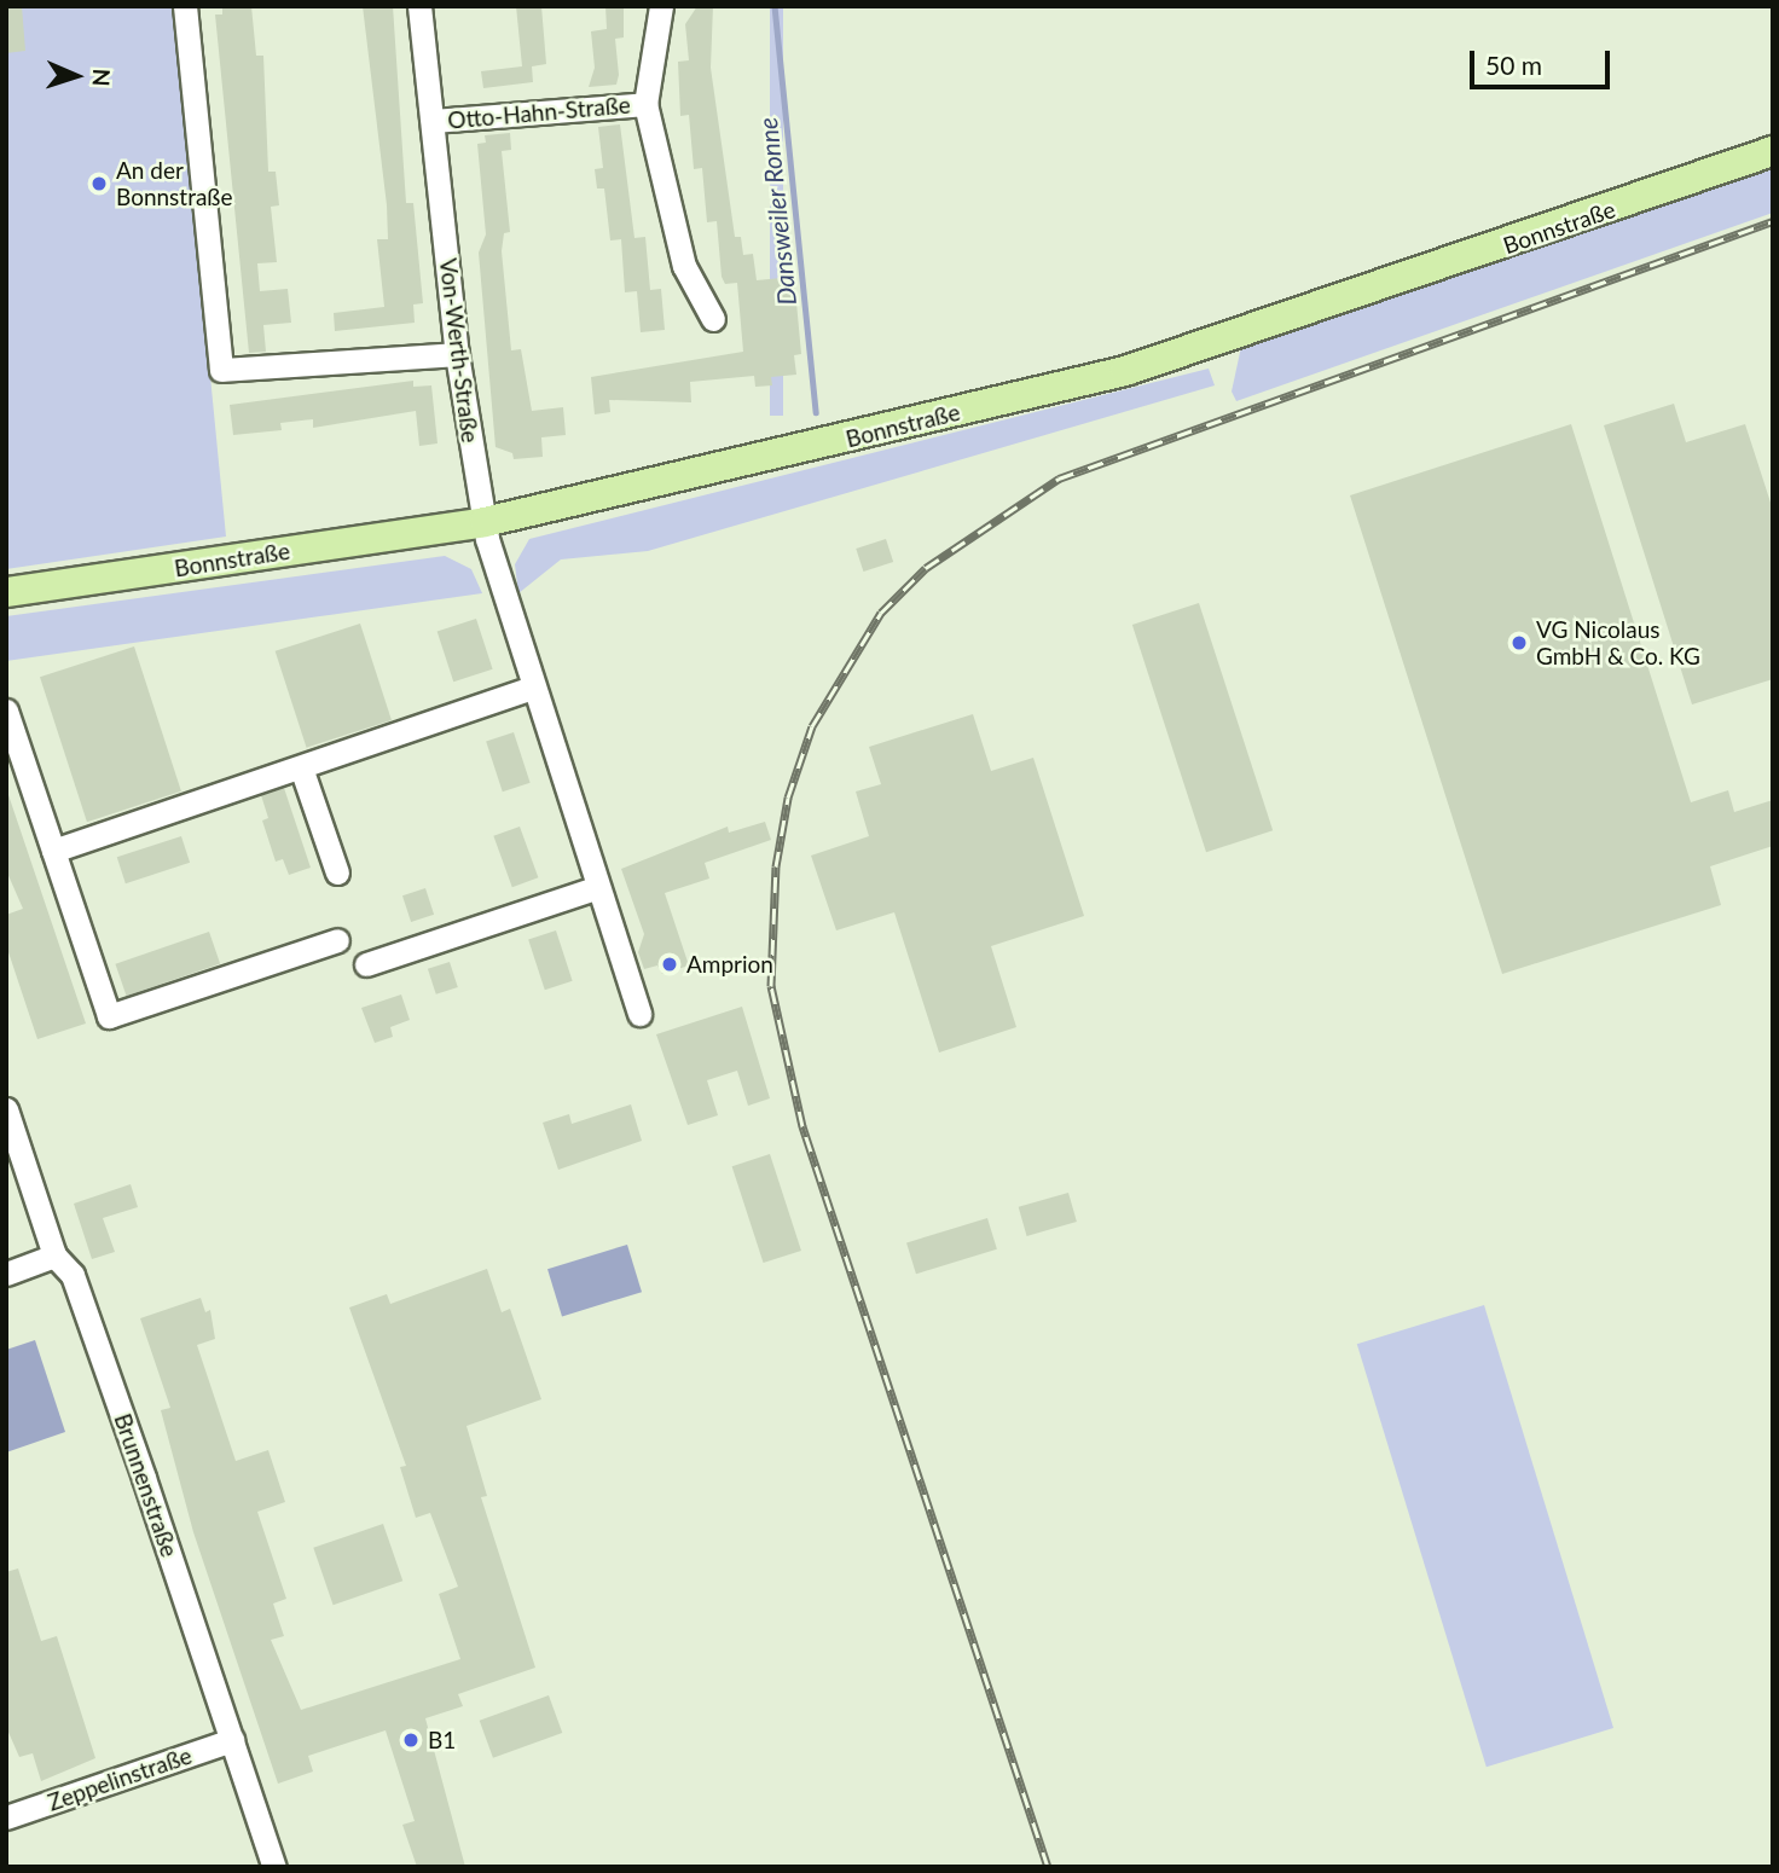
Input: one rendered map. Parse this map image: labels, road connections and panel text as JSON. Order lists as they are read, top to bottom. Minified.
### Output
{"streets":{"main road":["Bonnstraße"],"street":["Otto-Hahn-Straße","Von-Werth-Straße","Brunnenstraße","Zeppelinstraße"]},"crossings":[["Otto-Hahn-Straße","Von-Werth-Straße"],["Bonnstraße","Von-Werth-Straße"],["Brunnenstraße","Zeppelinstraße"]],"water":["Dansweiler Ronne"],"places":["An der Bonnstraße","VG Nicolaus GmbH & Co. KG","Amprion","B1"],"scale_bar":"50 m","north":"right"}
